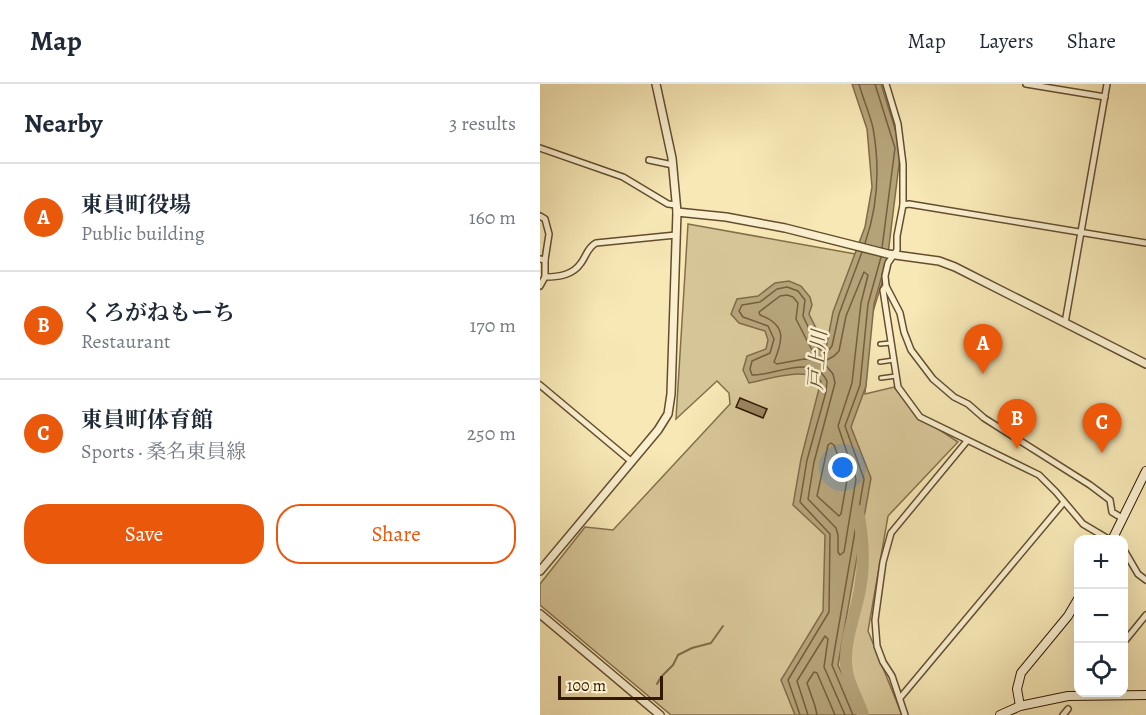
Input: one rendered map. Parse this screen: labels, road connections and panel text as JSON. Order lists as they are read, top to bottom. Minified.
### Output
{"water":["戸上川"],"scale_bar":"100 m","page":{"header":"Map","nav":["Map","Layers","Share"],"heading":["Nearby","3 results"],"list":[{"mark":"A","name":"東員町役場","note":"Public building","value":"160 m"},{"mark":"B","name":"くろがねもーち","note":"Restaurant","value":"170 m"},{"mark":"C","name":"東員町体育館","note":"Sports · 桑名東員線","value":"250 m"}],"pins":["A","B","C"],"buttons":["Save","Share"],"map_buttons":["+","−"],"scale":"100 m"}}
